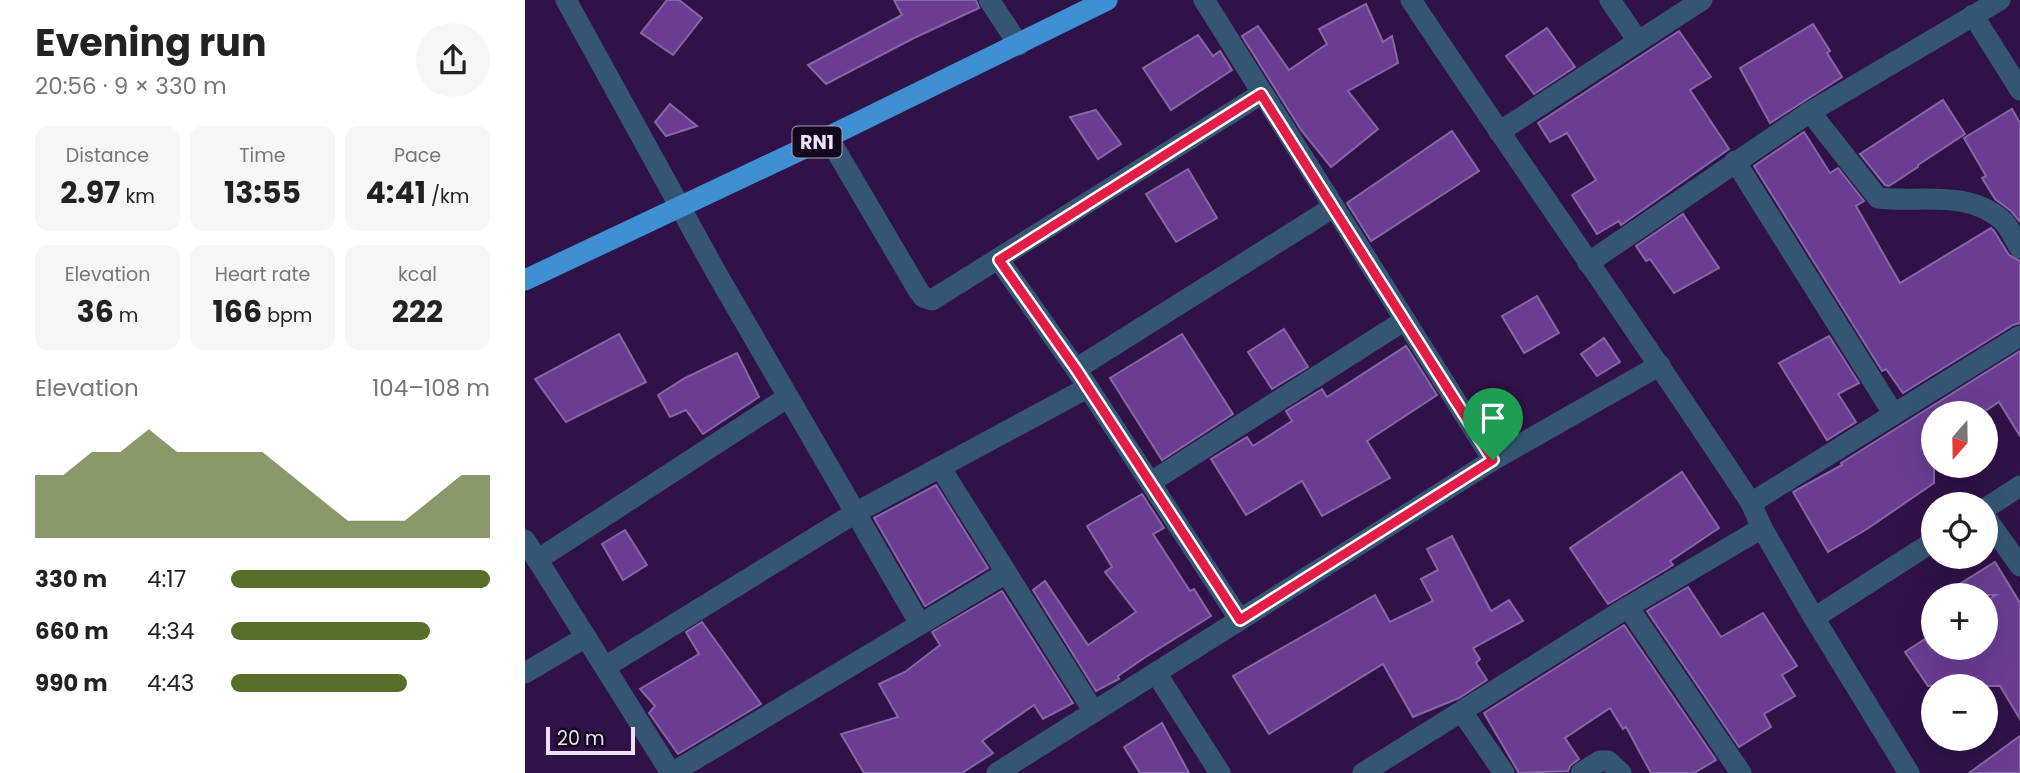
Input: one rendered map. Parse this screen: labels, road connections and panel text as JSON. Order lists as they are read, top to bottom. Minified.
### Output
{"streets":{"highway":["RN1"]},"scale_bar":"20 m","north":"bottom","page":{"heading":["Evening run","20:56 · 9 × 330 m"],"stats":[["Distance","2.97 km"],["Time","13:55"],["Pace","4:41 /km"],["Elevation","36 m"],["Heart rate","166 bpm"],["kcal","222"]],"chart":["Elevation","104–108 m"],"map_buttons":["+","−"],"list":[{"name":"330 m","note":"4:17"},{"name":"660 m","note":"4:34"},{"name":"990 m","note":"4:43"}],"scale":"20 m"}}
